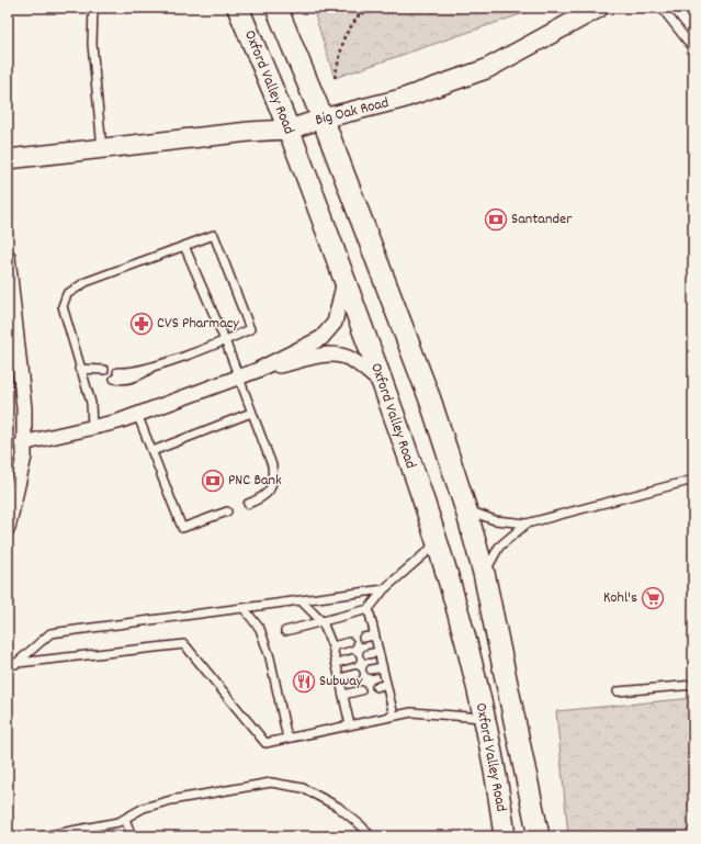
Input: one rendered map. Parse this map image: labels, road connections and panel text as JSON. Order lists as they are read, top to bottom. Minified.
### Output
{"streets":{"main road":["Oxford Valley Road"],"street":["Big Oak Road"]},"crossings":[["Oxford Valley Road","Big Oak Road"]],"places":{"bank":["Santander","PNC Bank"],"pharmacy":["CVS Pharmacy"],"supermarket":["Kohl's"],"restaurant":["Subway"]}}
